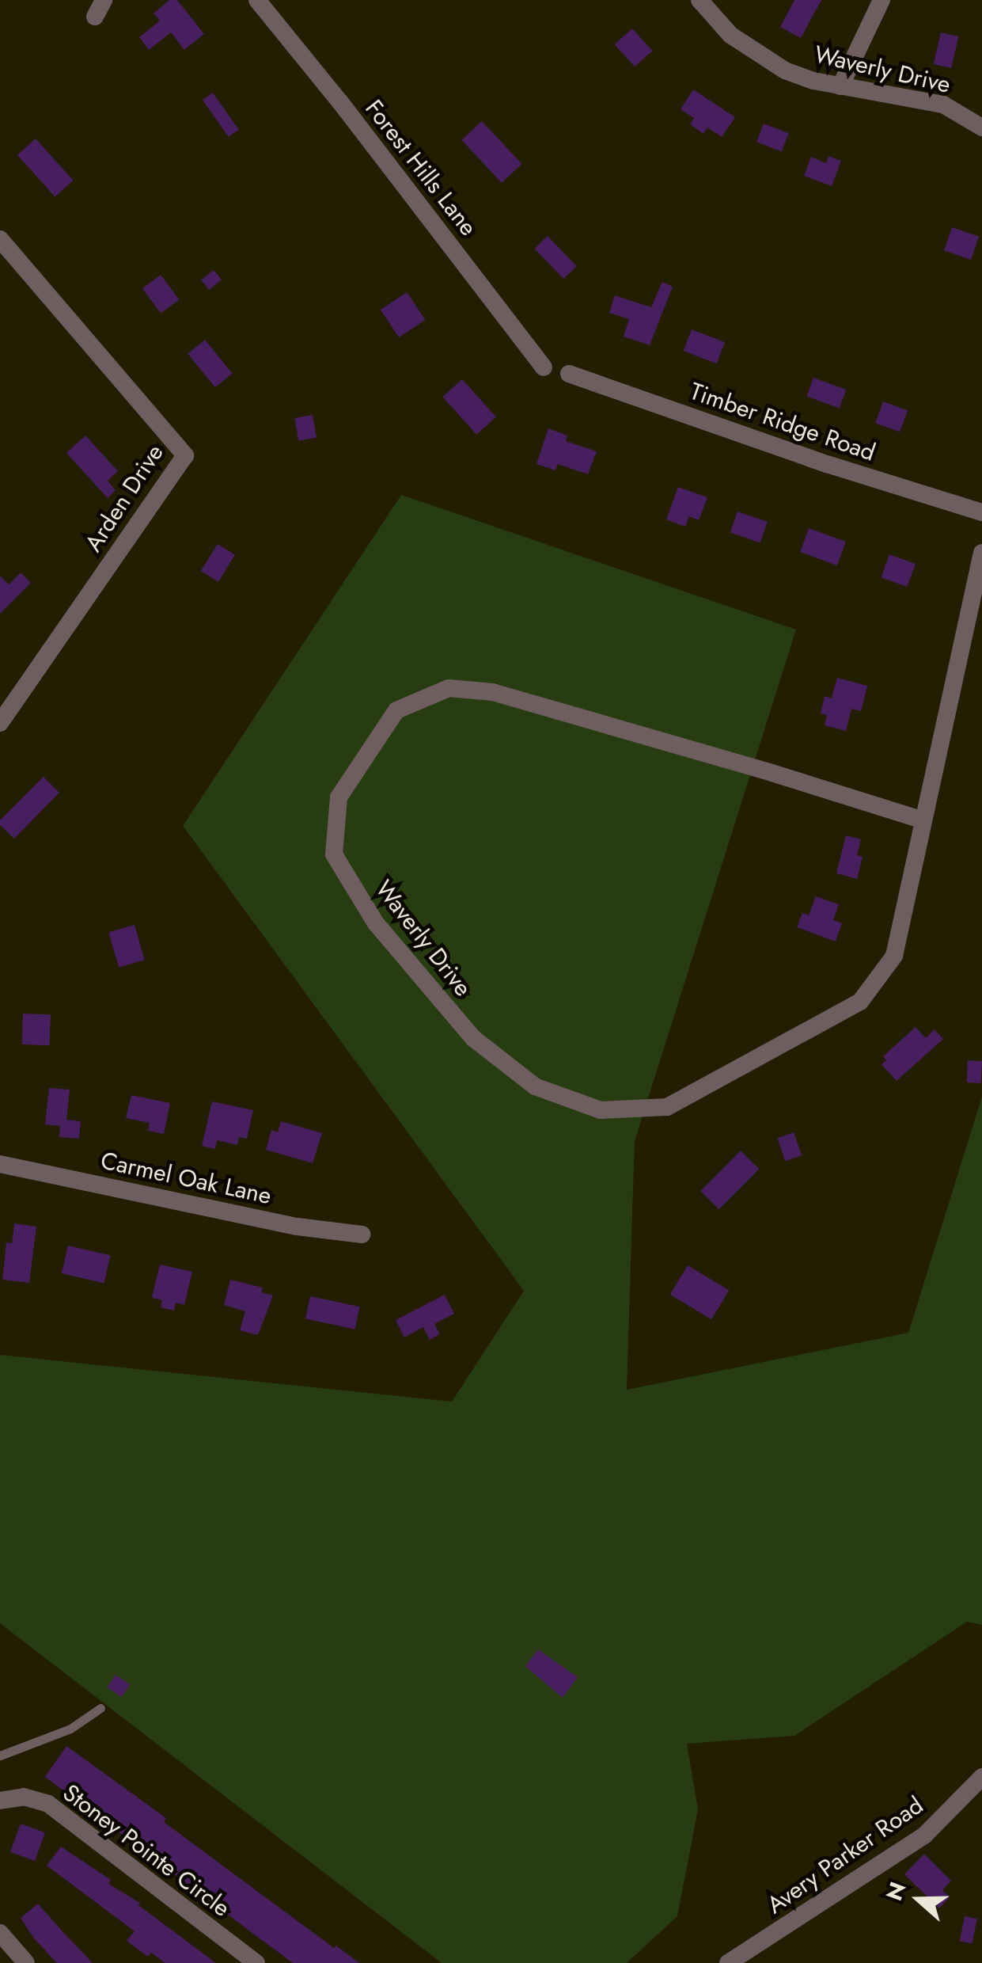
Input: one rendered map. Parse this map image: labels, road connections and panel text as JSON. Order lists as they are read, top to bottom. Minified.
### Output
{"streets":{"street":["Waverly Drive","Forest Hills Lane","Timber Ridge Road","Arden Drive","Carmel Oak Lane","Stoney Pointe Circle","Avery Parker Road"]},"north":"left"}
